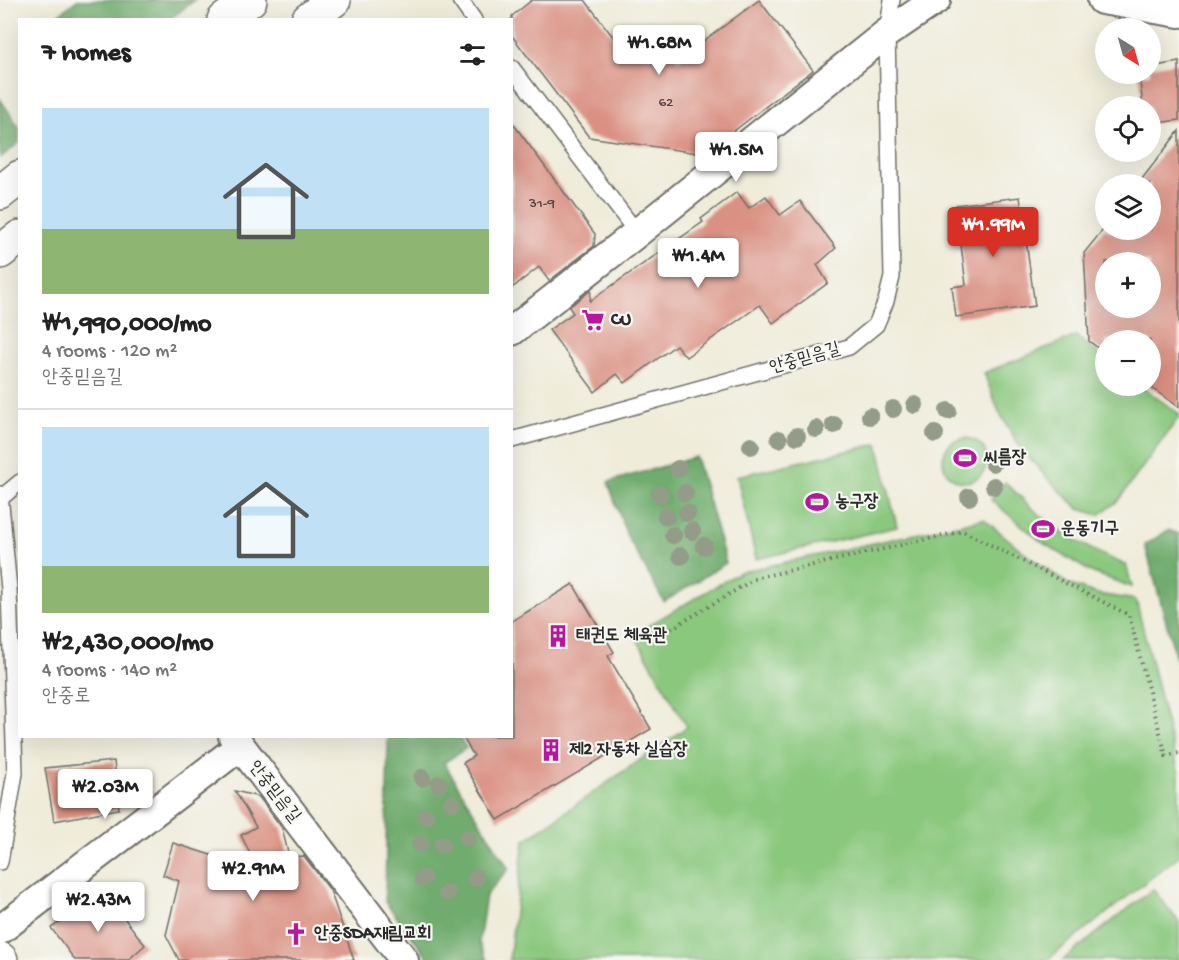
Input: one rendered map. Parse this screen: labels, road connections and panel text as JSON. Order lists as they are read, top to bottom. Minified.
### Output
{"streets":{"street":["안중믿음길"]},"places":{"supermarket":["CU"],"sports":["씨름장","농구장","운동기구"],"building":["태권도 체육관","제2 자동차 실습장"],"church":["안중SDA재림교회"]},"house_numbers":["62","31-9"],"north":"bottom right","page":{"map_buttons":["+","−"],"heading":"7 homes","price":["₩1.68M","₩1.5M","₩1.99M","₩1.4M","₩2.03M","₩2.91M","₩2.43M"],"list":[{"name":"₩1,990,000/mo","note":"4 rooms · 120 m² · 안중믿음길"},{"name":"₩2,430,000/mo","note":"4 rooms · 140 m² · 안중로"}]}}
